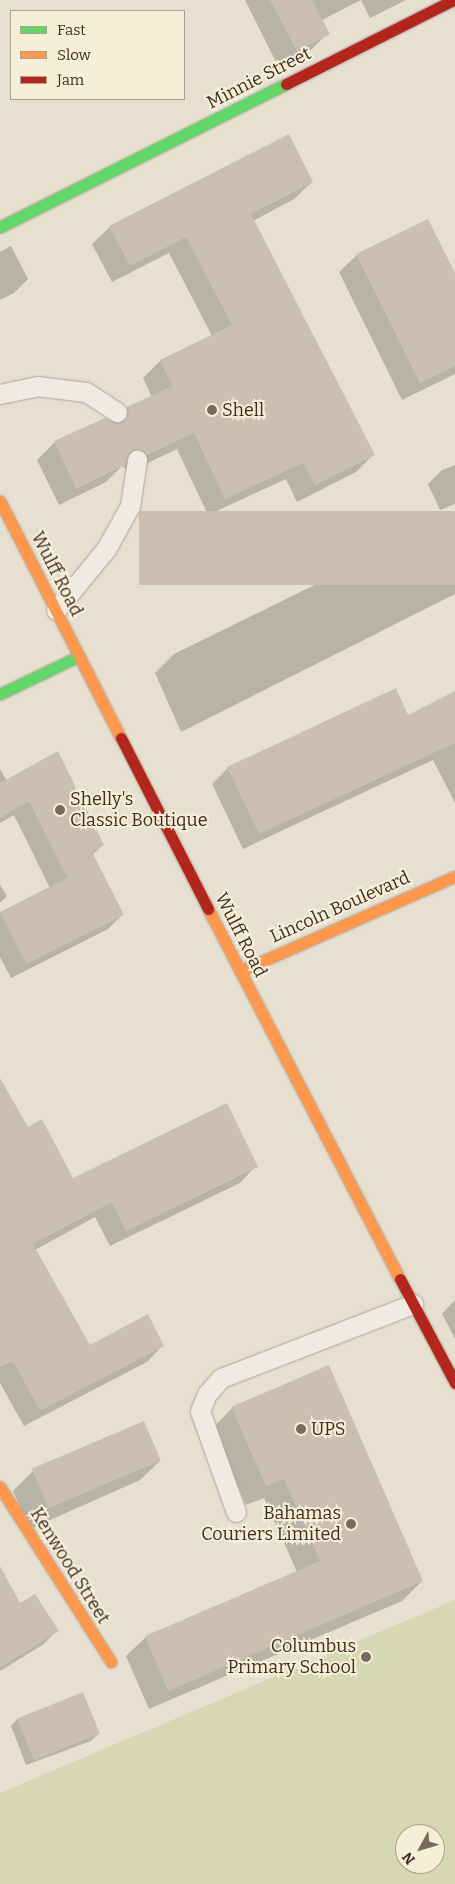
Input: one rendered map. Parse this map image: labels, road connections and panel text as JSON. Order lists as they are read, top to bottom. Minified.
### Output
{"streets":{"street":["Minnie Street","Wulff Road","Lincoln Boulevard","Kenwood Street"]},"crossings":[["Wulff Road","Lincoln Boulevard"]],"places":["Shell","Shelly's Classic Boutique","UPS","Bahamas Couriers Limited","Columbus Primary School"],"legend":["Fast","Slow","Jam"],"north":"bottom left"}
